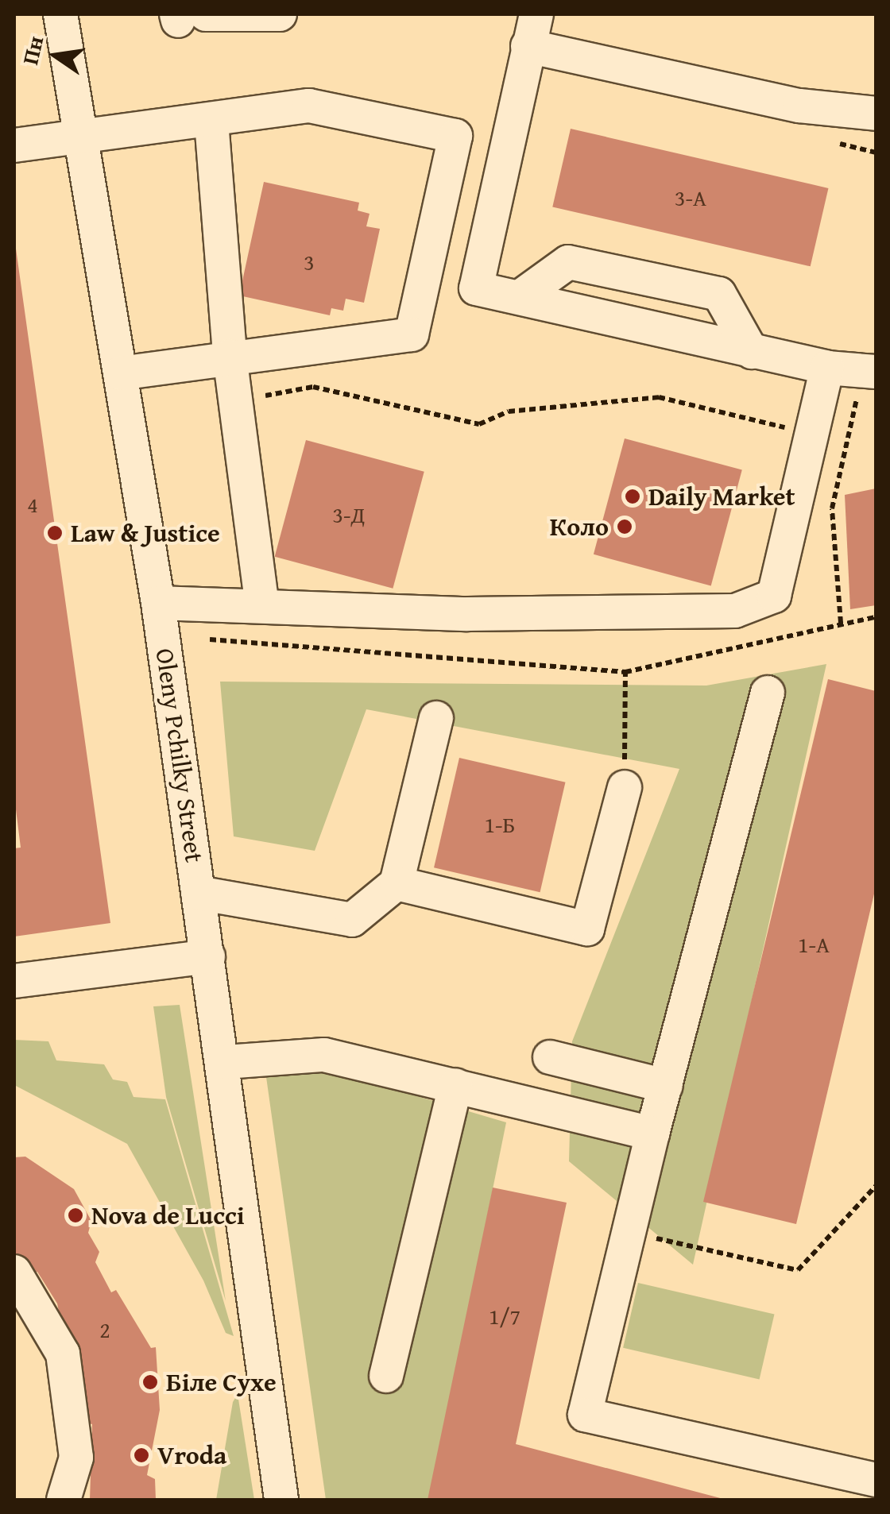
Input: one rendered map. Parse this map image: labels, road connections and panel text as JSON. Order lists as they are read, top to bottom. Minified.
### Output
{"streets":{"street":["Oleny Pchilky Street"]},"places":["Daily Market","Коло","Law & Justice","Nova de Lucci","Біле Сухе","Vroda"],"house_numbers":["3-А","3","4","3-Д","1-Б","1-А","1/7","2"],"north":"left"}
